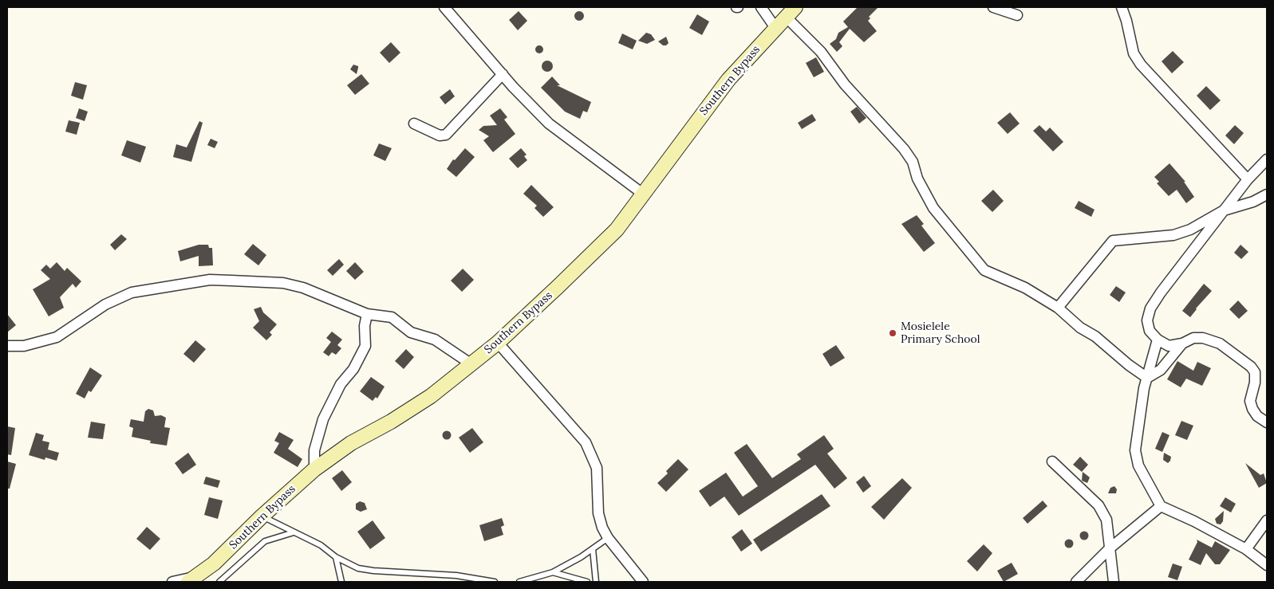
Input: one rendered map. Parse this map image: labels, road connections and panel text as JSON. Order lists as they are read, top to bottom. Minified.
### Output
{"streets":{"street":["Southern Bypass"]},"places":["Mosielele Primary School"]}
